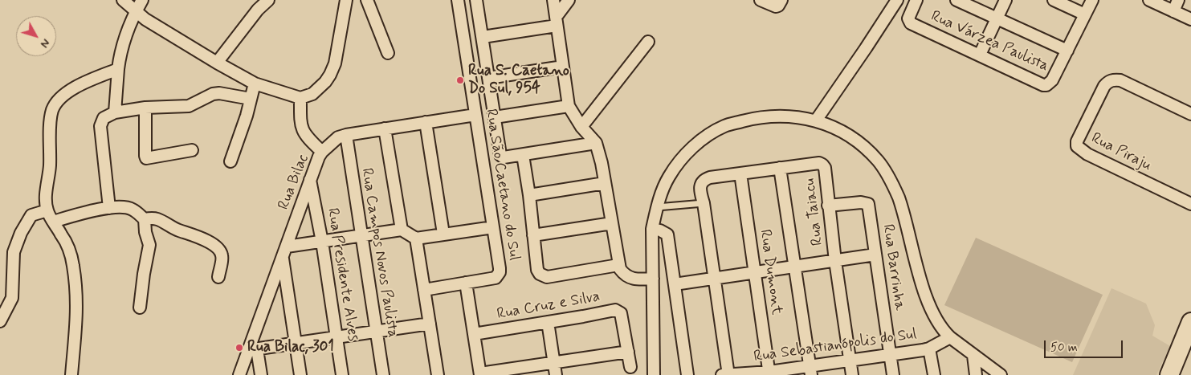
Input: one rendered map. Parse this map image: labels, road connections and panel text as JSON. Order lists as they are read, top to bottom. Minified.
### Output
{"streets":{"street":["Rua Várzea Paulista","Rua Piraju","Rua Bilac","Rua São Caetano do Sul","Rua Taiacu","Rua Campos Novos Paulista","Rua Barrinha","Rua Dumont","Rua Presidente Alves","Rua Cruz e Silva","Rua Sebastianópolis do Sul"]},"crossings":[["Rua Bilac","Rua São Caetano do Sul"],["Rua Bilac","Rua Campos Novos Paulista"],["Rua Bilac","Rua Presidente Alves"],["Rua Taiacu","Rua Barrinha"],["Rua Taiacu","Rua Dumont"],["Rua Taiacu","Rua Sebastianópolis do Sul"],["Rua Barrinha","Rua Sebastianópolis do Sul"],["Rua Dumont","Rua Sebastianópolis do Sul"]],"places":["Rua S. Caetano Do Sul, 954","Rua Bilac, 301"],"scale_bar":"50 m","north":"bottom right"}
